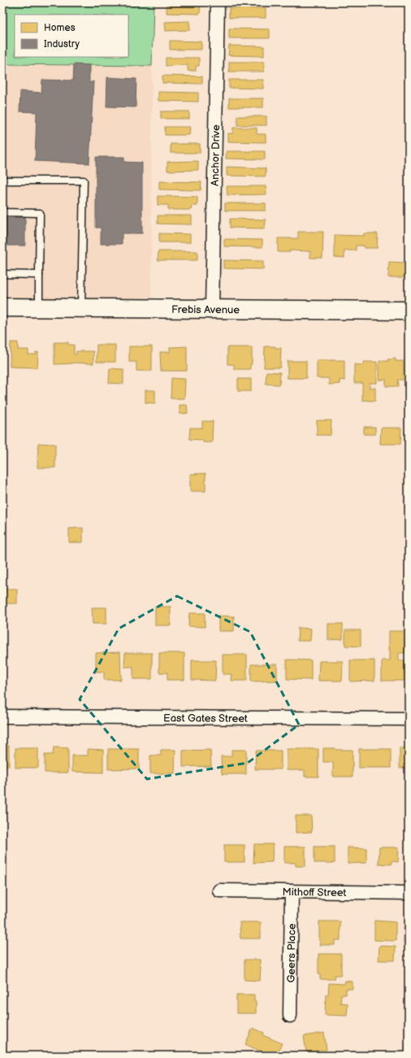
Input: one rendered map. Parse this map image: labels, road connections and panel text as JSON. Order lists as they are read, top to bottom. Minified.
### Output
{"streets":{"main road":["Frebis Avenue"],"street":["Anchor Drive","East Gates Street","Mithoff Street","Geers Place"]},"crossings":[["Anchor Drive","Frebis Avenue"],["Mithoff Street","Geers Place"]],"legend":["Homes","Industry"]}
